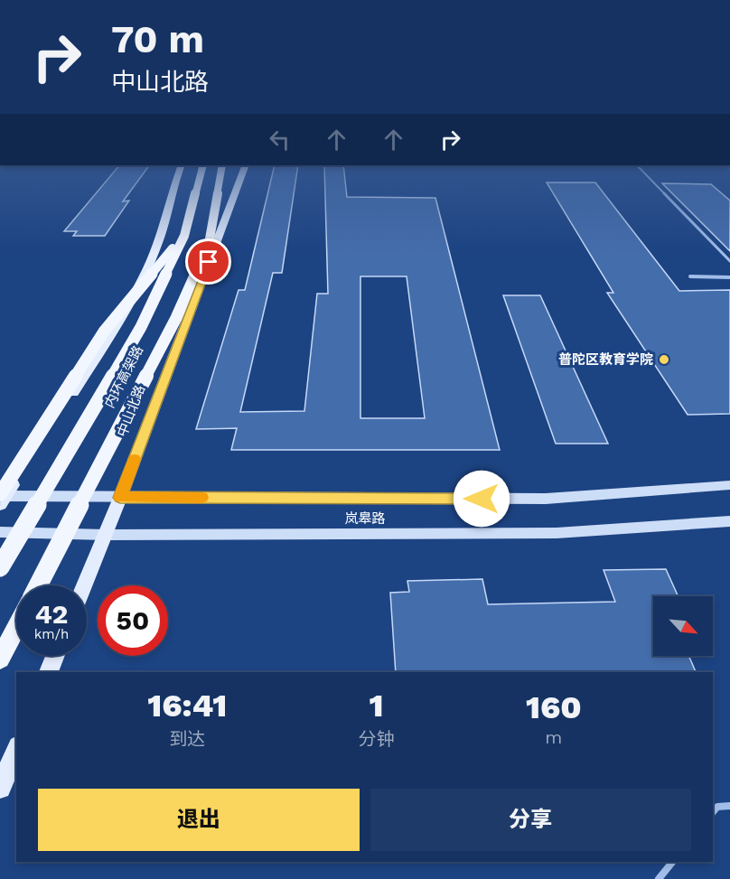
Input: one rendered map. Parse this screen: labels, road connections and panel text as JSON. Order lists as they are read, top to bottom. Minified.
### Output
{"streets":{"highway":["内环高架路"],"main road":["中山北路","岚皋路"]},"crossings":[["中山北路","岚皋路"]],"places":["普陀区教育学院"],"north":"bottom right","page":{"turn":["70 m","中山北路"],"speed":"42 km/h","limit":"50","eta":["16:41","到达","1","分钟","160","m"],"buttons":["退出","分享"]}}
